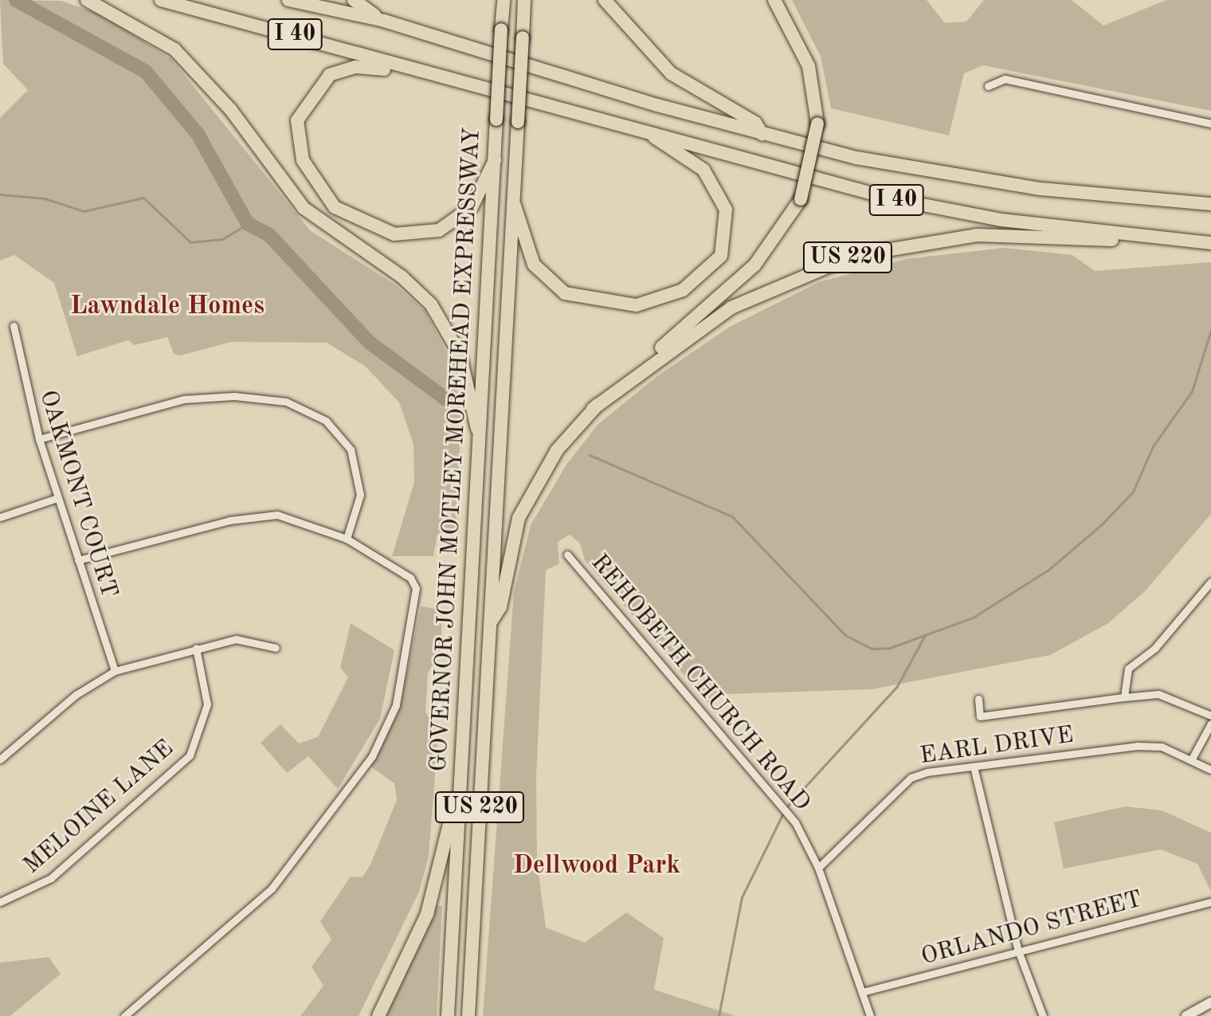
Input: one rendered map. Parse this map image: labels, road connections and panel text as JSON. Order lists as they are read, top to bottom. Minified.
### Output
{"streets":{"highway":["I 40","US 220","GOVERNOR JOHN MOTLEY MOREHEAD EXPRESSWAY"],"street":["OAKMONT COURT","REHOBETH CHURCH ROAD","EARL DRIVE","MELOINE LANE","ORLANDO STREET"]},"crossings":[["I 40","US 220"],["US 220","GOVERNOR JOHN MOTLEY MOREHEAD EXPRESSWAY"],["REHOBETH CHURCH ROAD","EARL DRIVE"],["REHOBETH CHURCH ROAD","ORLANDO STREET"]],"districts":["Lawndale Homes","Dellwood Park"]}
